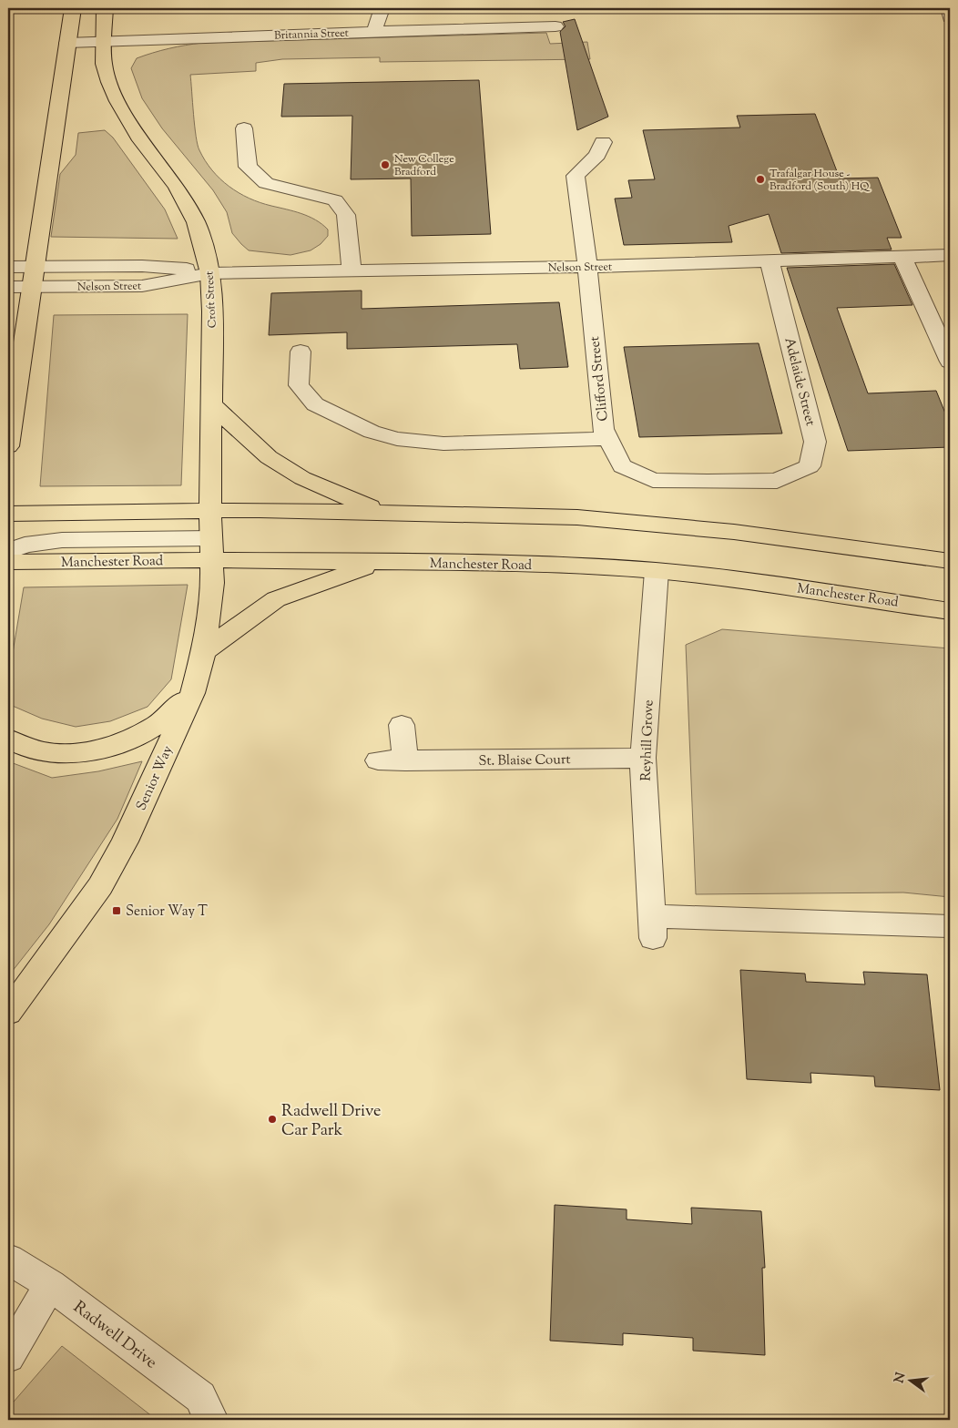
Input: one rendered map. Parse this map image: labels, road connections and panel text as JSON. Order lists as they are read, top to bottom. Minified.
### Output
{"streets":{"main road":["Croft Street","Manchester Road","Senior Way"],"street":["Britannia Street","Nelson Street","Clifford Street","Adelaide Street","Reyhill Grove","St. Blaise Court","Radwell Drive"]},"crossings":[["Britannia Street","Croft Street"],["Nelson Street","Croft Street"],["Nelson Street","Clifford Street"],["Nelson Street","Adelaide Street"],["Croft Street","Senior Way"],["Clifford Street","Adelaide Street"],["Manchester Road","Reyhill Grove"],["Manchester Road","Senior Way"],["Reyhill Grove","St. Blaise Court"]],"places":{"other":["New College Bradford","Trafalgar House - Bradford (South) HQ","Radwell Drive Car Park"],"transit":["Senior Way T"]},"north":"left"}
